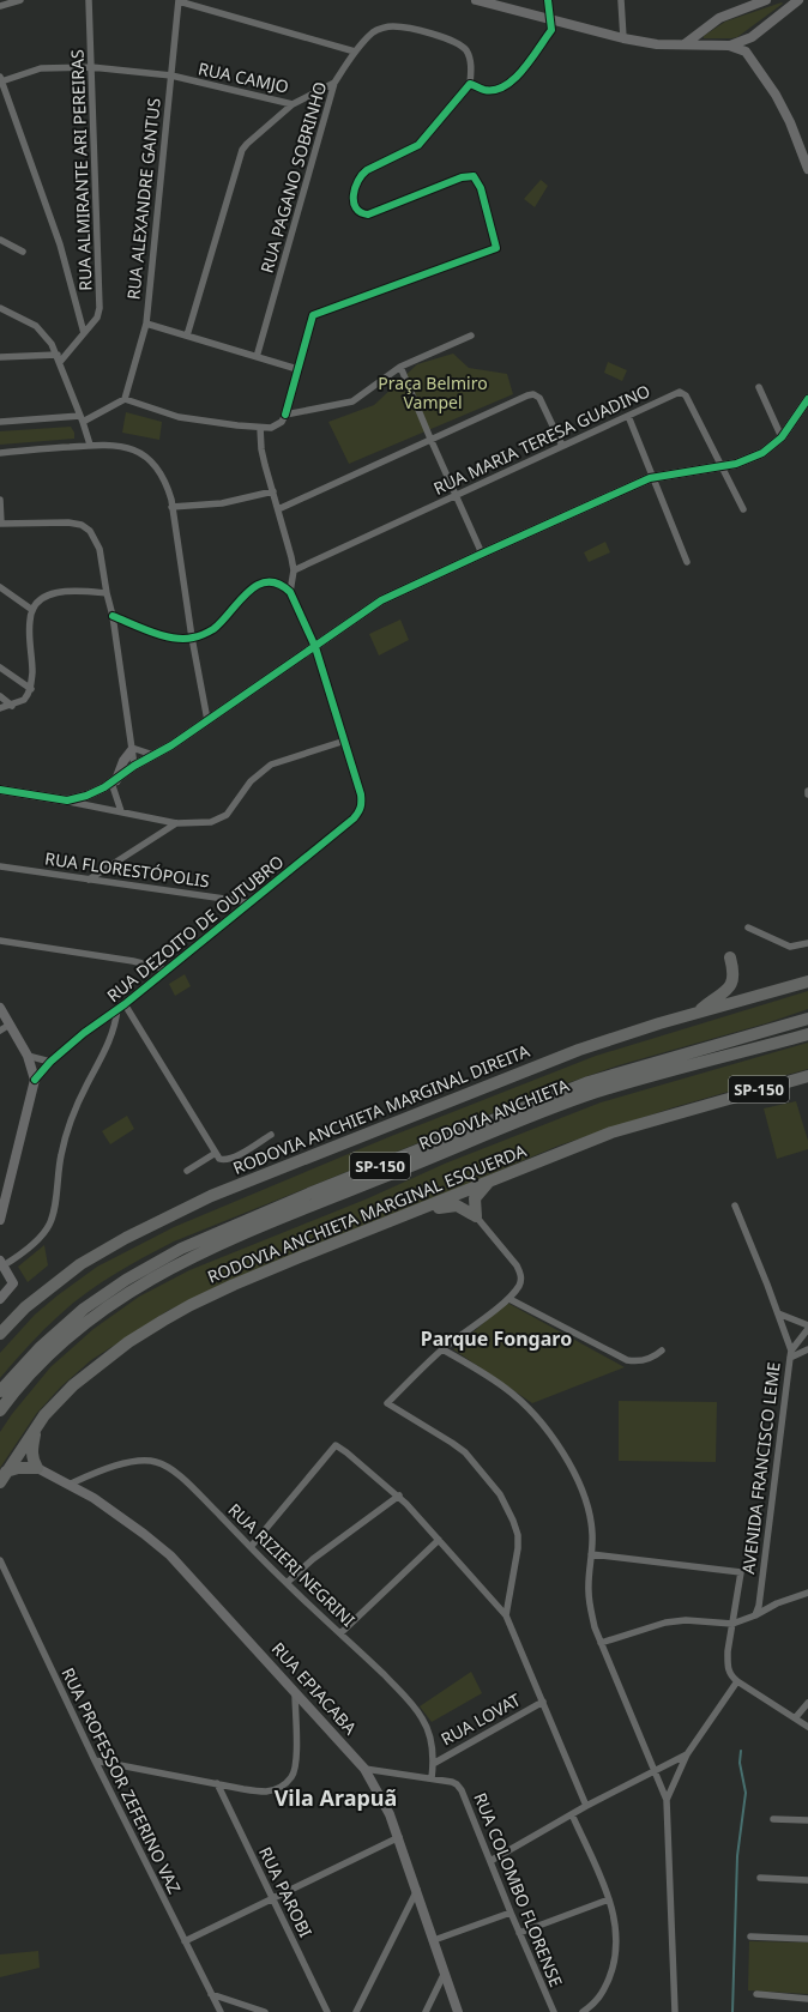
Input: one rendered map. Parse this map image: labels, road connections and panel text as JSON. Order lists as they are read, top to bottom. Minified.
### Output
{"streets":{"highway":["SP-150","RODOVIA ANCHIETA MARGINAL DIREITA","RODOVIA ANCHIETA","RODOVIA ANCHIETA MARGINAL ESQUERDA"],"street":["RUA CAMJO","RUA ALMIRANTE ARI PEREIRAS","RUA PAGANO SOBRINHO","RUA ALEXANDRE GANTUS","RUA MARIA TERESA GUADINO","RUA FLORESTÓPOLIS","RUA DEZOITO DE OUTUBRO","AVENIDA FRANCISCO LEME","RUA RIZIERI NEGRINI","RUA EPIACABA","RUA LOVAT","RUA PROFESSOR ZEFERINO VAZ","RUA COLOMBO FLORENSE","RUA PAROBI"]},"crossings":[["RUA CAMJO","RUA ALMIRANTE ARI PEREIRAS"],["RUA CAMJO","RUA PAGANO SOBRINHO"],["RUA CAMJO","RUA ALEXANDRE GANTUS"],["RUA FLORESTÓPOLIS","RUA DEZOITO DE OUTUBRO"],["RUA RIZIERI NEGRINI","RUA EPIACABA"],["RUA RIZIERI NEGRINI","RUA LOVAT"],["RUA RIZIERI NEGRINI","RUA COLOMBO FLORENSE"],["RUA EPIACABA","RUA COLOMBO FLORENSE"]],"districts":["Parque Fongaro","Vila Arapuã"],"parks":["Praça Belmiro Vampel"]}
